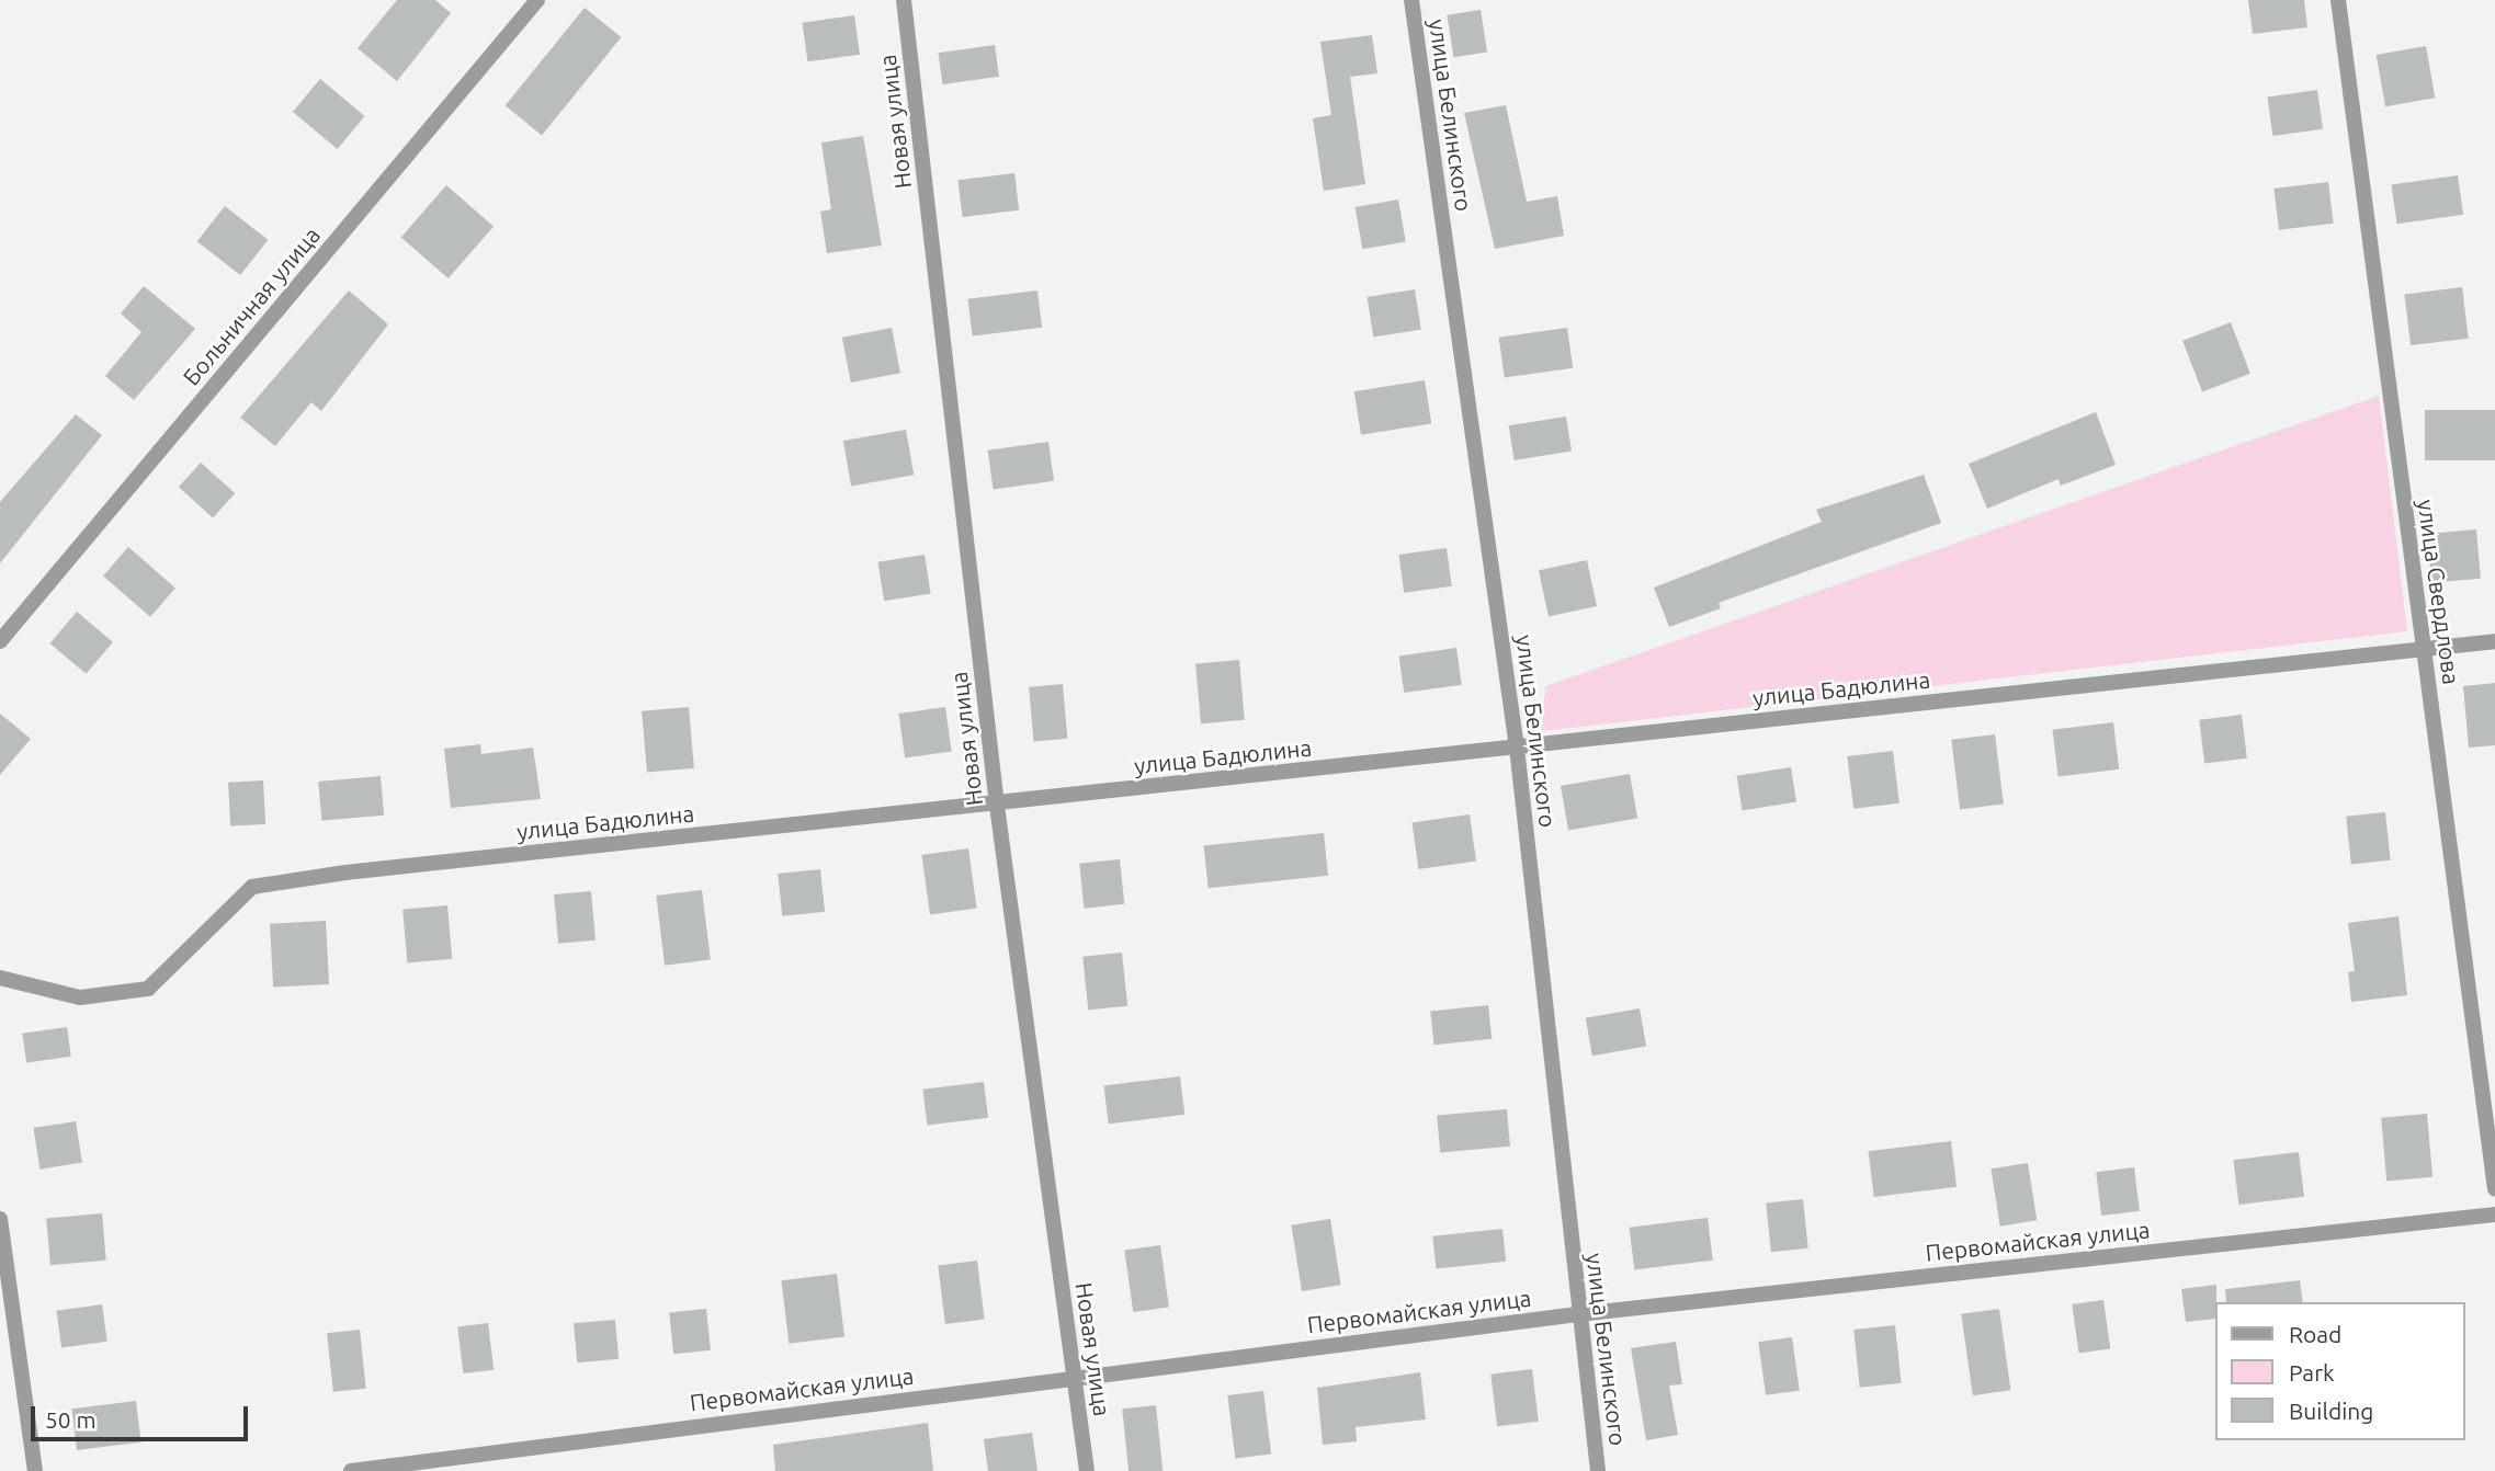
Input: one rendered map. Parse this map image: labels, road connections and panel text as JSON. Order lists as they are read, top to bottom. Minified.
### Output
{"streets":{"street":["улица Белинского","Новая улица","Больничная улица","улица Свердлова","улица Бадюлина","Первомайская улица"]},"crossings":[["улица Белинского","улица Бадюлина"],["улица Белинского","Первомайская улица"],["Новая улица","улица Бадюлина"],["Новая улица","Первомайская улица"],["улица Свердлова","улица Бадюлина"]],"legend":["Road","Park","Building"],"scale_bar":"50 m"}
